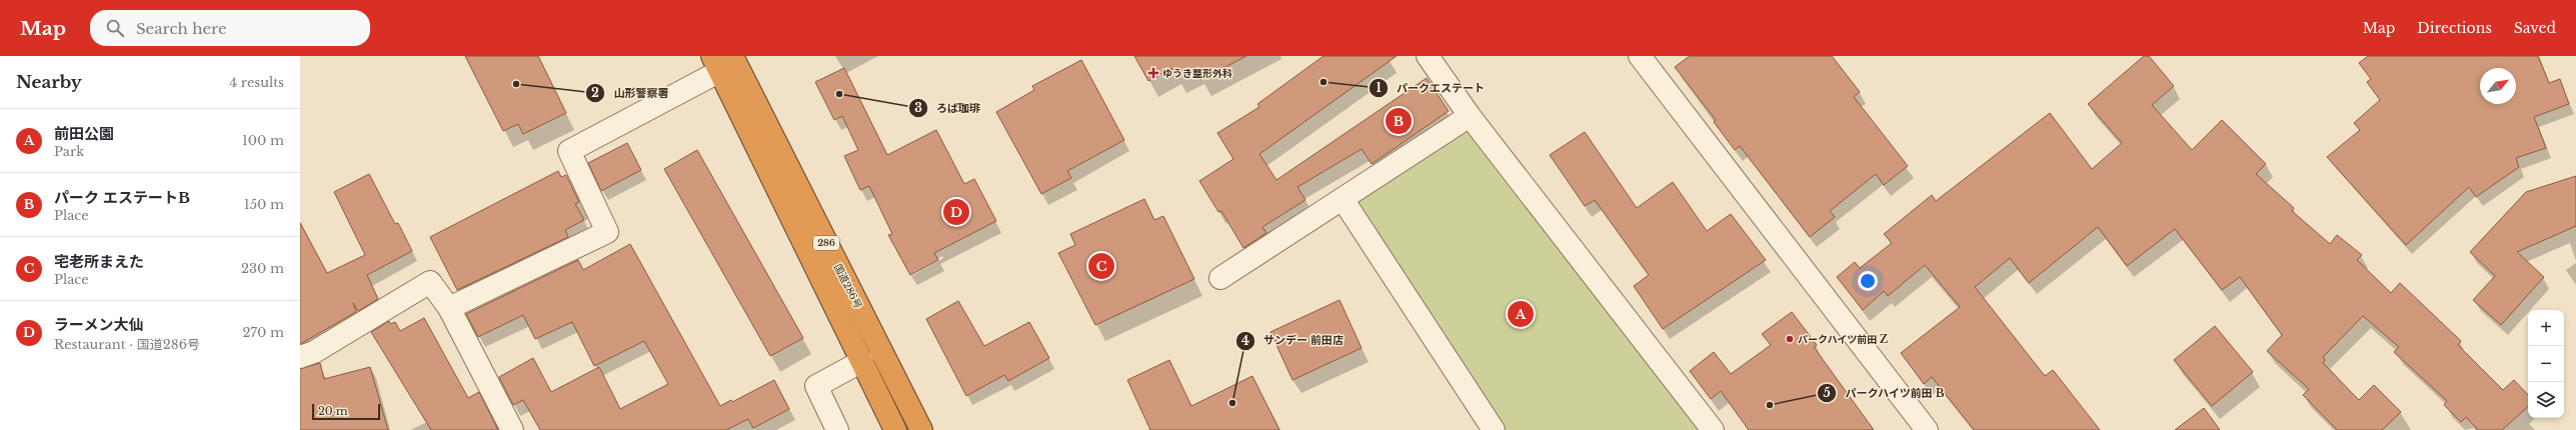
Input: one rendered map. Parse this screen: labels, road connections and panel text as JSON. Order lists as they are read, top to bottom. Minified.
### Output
{"streets":{"highway":["286","国道286号"]},"places":{"health":["ゆうき整形外科"],"other":["パークエステート","山形警察署","ろば珈琲","パークハイツ前田 Z","サンデー 前田店","パークハイツ前田 B"]},"scale_bar":"20 m","north":"top right","page":{"header":"Map","search":"Search here","nav":["Map","Directions","Saved"],"heading":["Nearby","4 results"],"pins":["B","D","C","A"],"list":[{"mark":"A","name":"前田公園","note":"Park","value":"100 m"},{"mark":"B","name":"パーク エステートB","note":"Place","value":"150 m"},{"mark":"C","name":"宅老所まえた","note":"Place","value":"230 m"},{"mark":"D","name":"ラーメン大仙","note":"Restaurant · 国道286号","value":"270 m"}],"map_buttons":["+","−"],"scale":"20 m"}}
